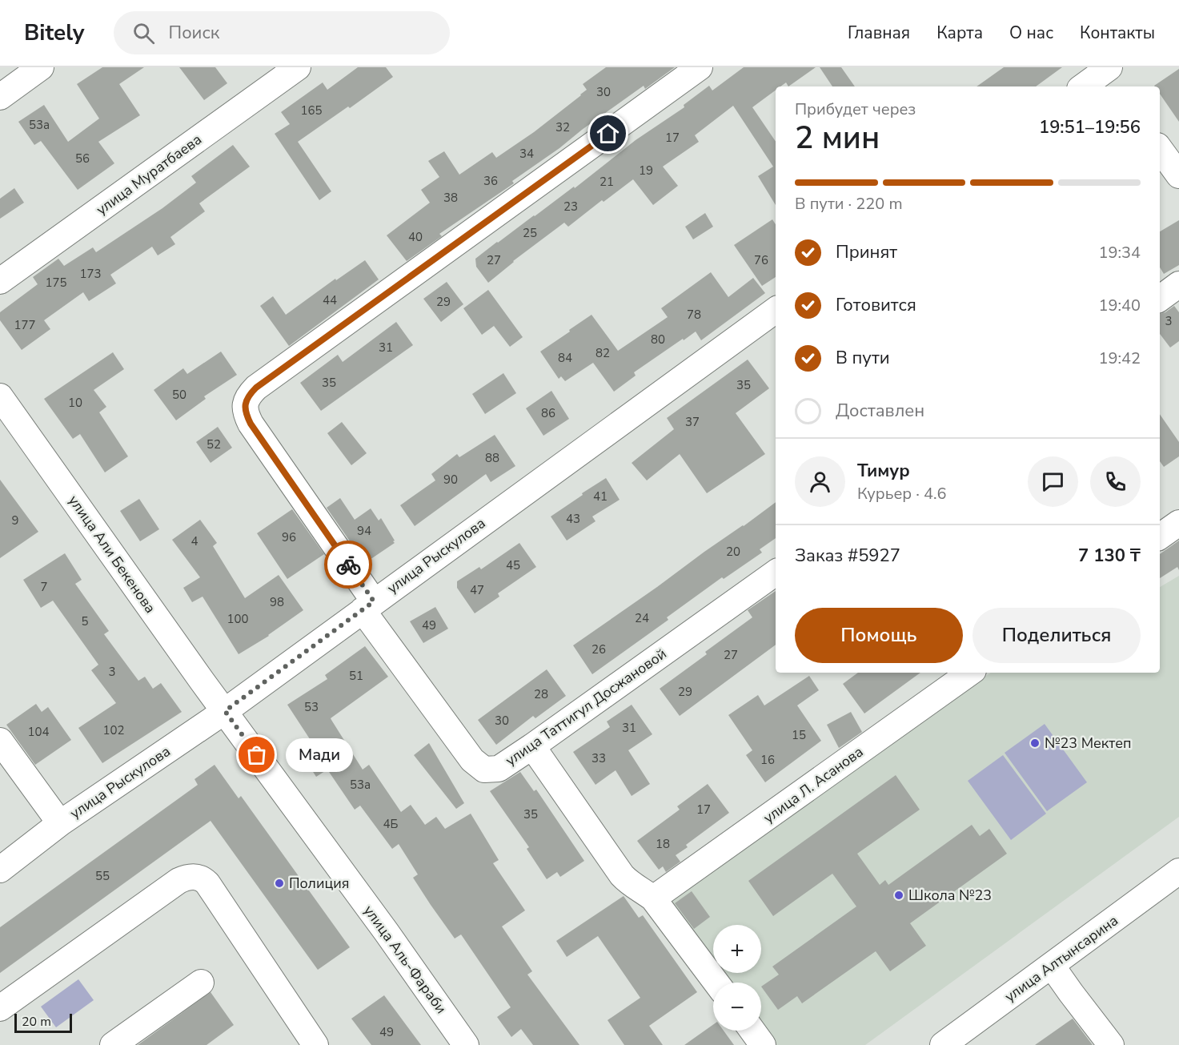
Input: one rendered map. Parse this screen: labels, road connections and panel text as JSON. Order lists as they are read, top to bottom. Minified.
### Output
{"streets":{"street":["улица Муратбаева","улица Али Бекенова","улица Рыскулова","улица Таттигул Досжановой","улица Л. Асанова","улица Алтынсарина","улица Аль-Фараби"]},"crossings":[["улица Али Бекенова","улица Рыскулова"],["улица Али Бекенова","улица Аль-Фараби"],["улица Рыскулова","улица Таттигул Досжановой"],["улица Рыскулова","улица Аль-Фараби"]],"places":["№23 Мектеп","Мади","Полиция","Школа №23"],"house_numbers":["30","165","53а","32","17","34","56","19","36","21","38","23","25","40","27","76","173","175","44","29","78","3","177","80","31","82","84","35","35","50","10","86","37","52","88","90","41","43","9","94","96","4","20","45","7","47","98","24","100","5","49","26","27","3","51","29","28","53","30","31","102","104","15","33","16","53а","17","35","4Б","18","55","49"],"scale_bar":"20 m","page":{"header":"Bitely","search":"Поиск","nav":["Главная","Карта","О нас","Контакты"],"heading":["2 мин","Прибудет через","19:51–19:56"],"panel":["Тимур","Курьер · 4.6","Заказ #5927","7 130 ₸"],"bar":"В пути · 220 m","list":[["Принят","19:34"],["Готовится","19:40"],["В пути","19:42"],"Доставлен"],"buttons":["Помощь","Поделиться"],"bubble":"Мади","map_buttons":["+","−"],"scale":"20 m"}}
